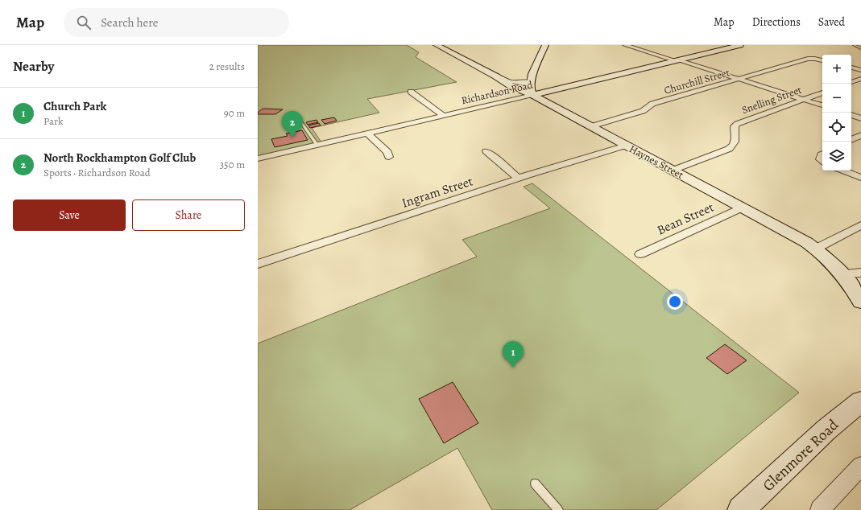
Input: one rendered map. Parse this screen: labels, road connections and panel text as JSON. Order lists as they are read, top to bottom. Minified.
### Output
{"streets":{"street":["Churchill Street","Richardson Road","Snelling Street","Haynes Street","Ingram Street","Bean Street","Glenmore Road"]},"crossings":[["Churchill Street","Haynes Street"],["Richardson Road","Haynes Street"],["Snelling Street","Haynes Street"],["Haynes Street","Ingram Street"],["Haynes Street","Bean Street"]],"page":{"header":"Map","search":"Search here","nav":["Map","Directions","Saved"],"heading":["Nearby","2 results"],"map_buttons":["+","−"],"list":[{"mark":"1","name":"Church Park","note":"Park","value":"90 m"},{"mark":"2","name":"North Rockhampton Golf Club","note":"Sports · Richardson Road","value":"350 m"}],"pins":["2","1"],"buttons":["Save","Share"]}}
